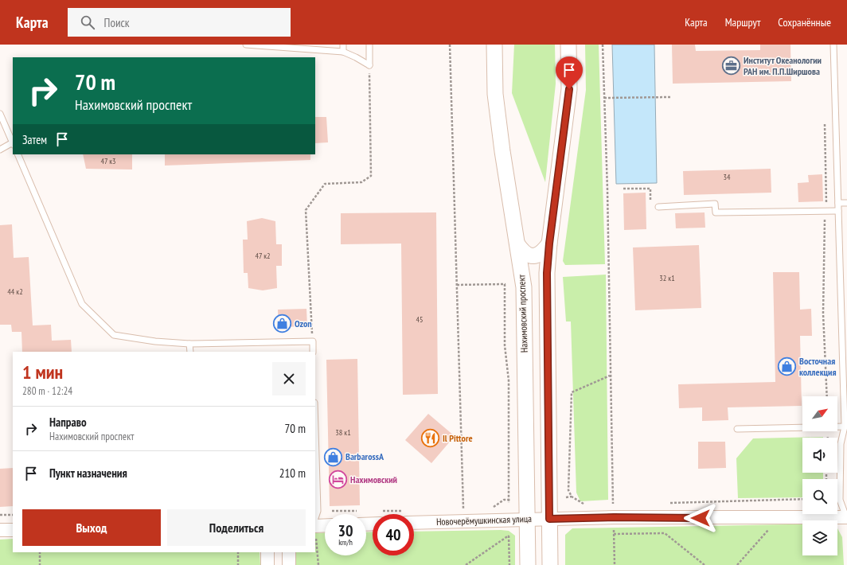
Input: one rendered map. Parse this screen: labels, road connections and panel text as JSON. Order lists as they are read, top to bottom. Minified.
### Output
{"streets":{"main road":["Нахимовский проспект"],"street":["Новочерёмушкинская улица"]},"crossings":[["Нахимовский проспект","Новочерёмушкинская улица"]],"places":{"office":["Институт Океанологии РАН им. П.П.Ширшова"],"shop":["Ozon","Восточная коллекция","BarbarossA"],"restaurant":["Il Pittore"],"hotel":["Нахимовский"]},"house_numbers":["47 к3","34","47 к2","32 к1","44 к2","45","38 к1"],"north":"top right","page":{"header":"Карта","search":"Поиск","nav":["Карта","Маршрут","Сохранённые"],"turn":["70 m","Нахимовский проспект"],"then":"Затем","heading":["1 мин","280 m · 12:24"],"list":[{"name":"Направо","note":"Нахимовский проспект","value":"70 m"},{"name":"Пункт назначения","value":"210 m"}],"buttons":["Выход","Поделиться"],"speed":"30 km/h","limit":"40"}}
